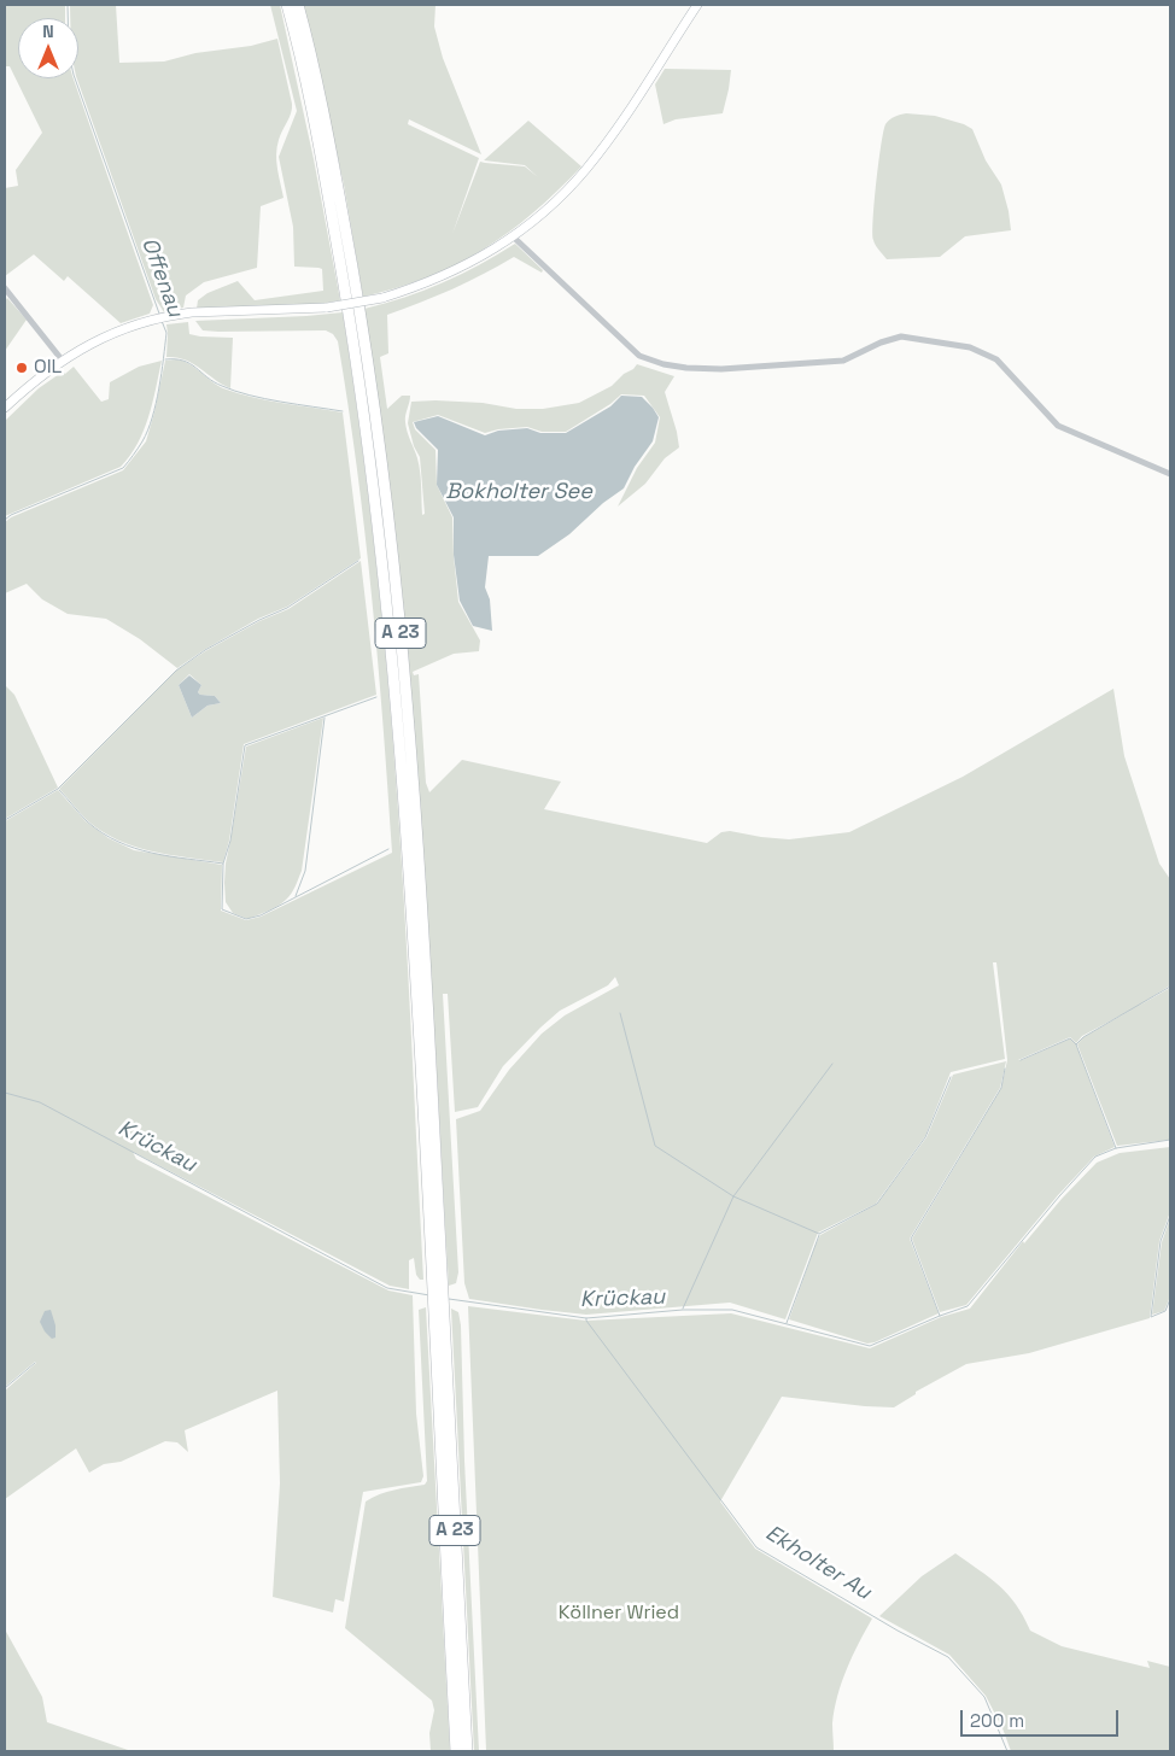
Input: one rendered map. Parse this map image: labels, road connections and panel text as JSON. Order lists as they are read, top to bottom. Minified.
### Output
{"streets":{"highway":["A 23"]},"water":["Offenau","Bokholter See","Krückau","Ekholter Au"],"parks":["Köllner Wried"],"places":["OIL"],"scale_bar":"200 m","north":"top"}
